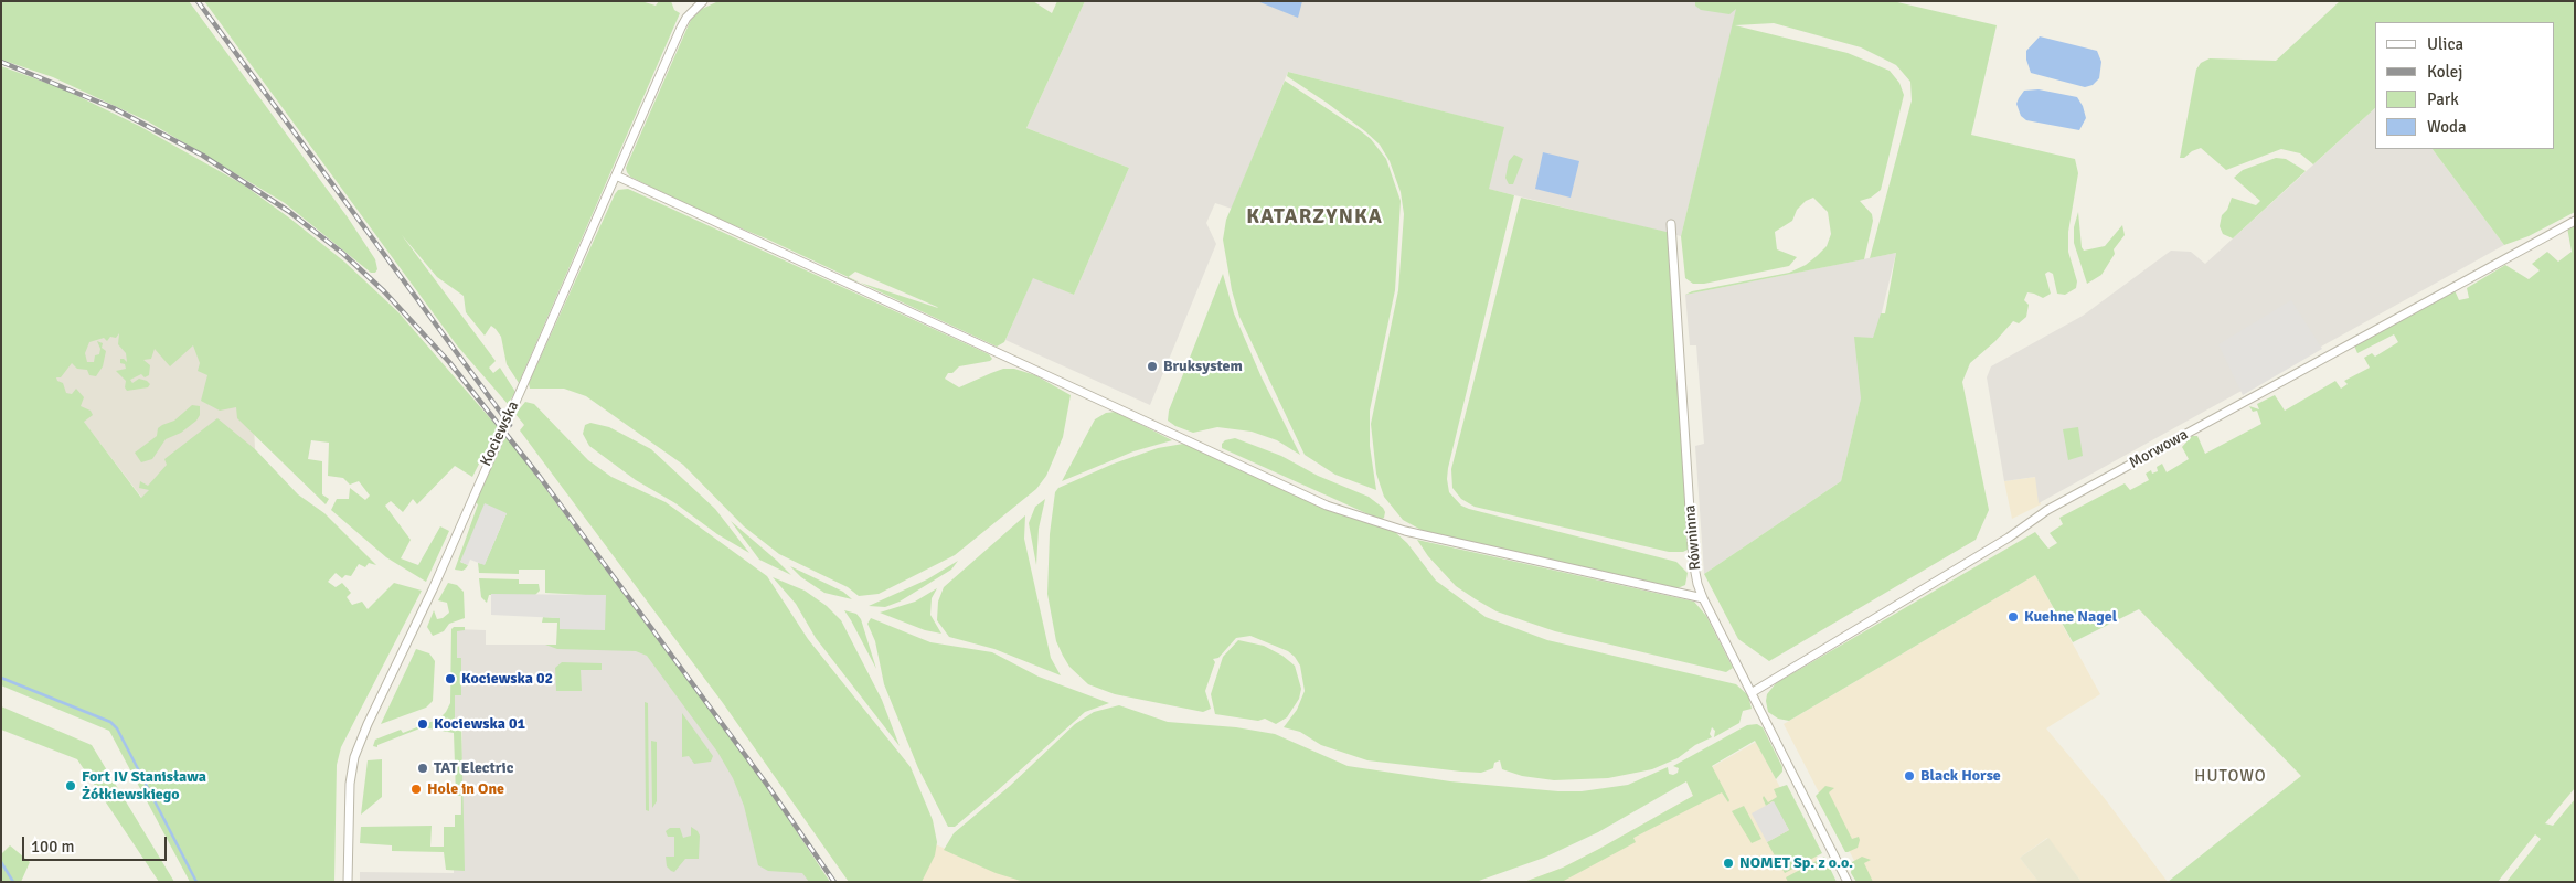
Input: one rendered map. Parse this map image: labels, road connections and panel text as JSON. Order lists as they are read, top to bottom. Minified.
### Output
{"streets":{"street":["Kociewska","Morwowa","Równinna"]},"crossings":[["Morwowa","Równinna"]],"districts":["KATARZYNKA","HUTOWO"],"places":["Bruksystem","Kuehne Nagel","Kociewska 02","Kociewska 01","TAT Electric","Black Horse","Fort IV Stanisława Żółkiewskiego","Hole in One","NOMET Sp. z o.o."],"legend":["Ulica","Kolej","Park","Woda"],"scale_bar":"100 m"}
